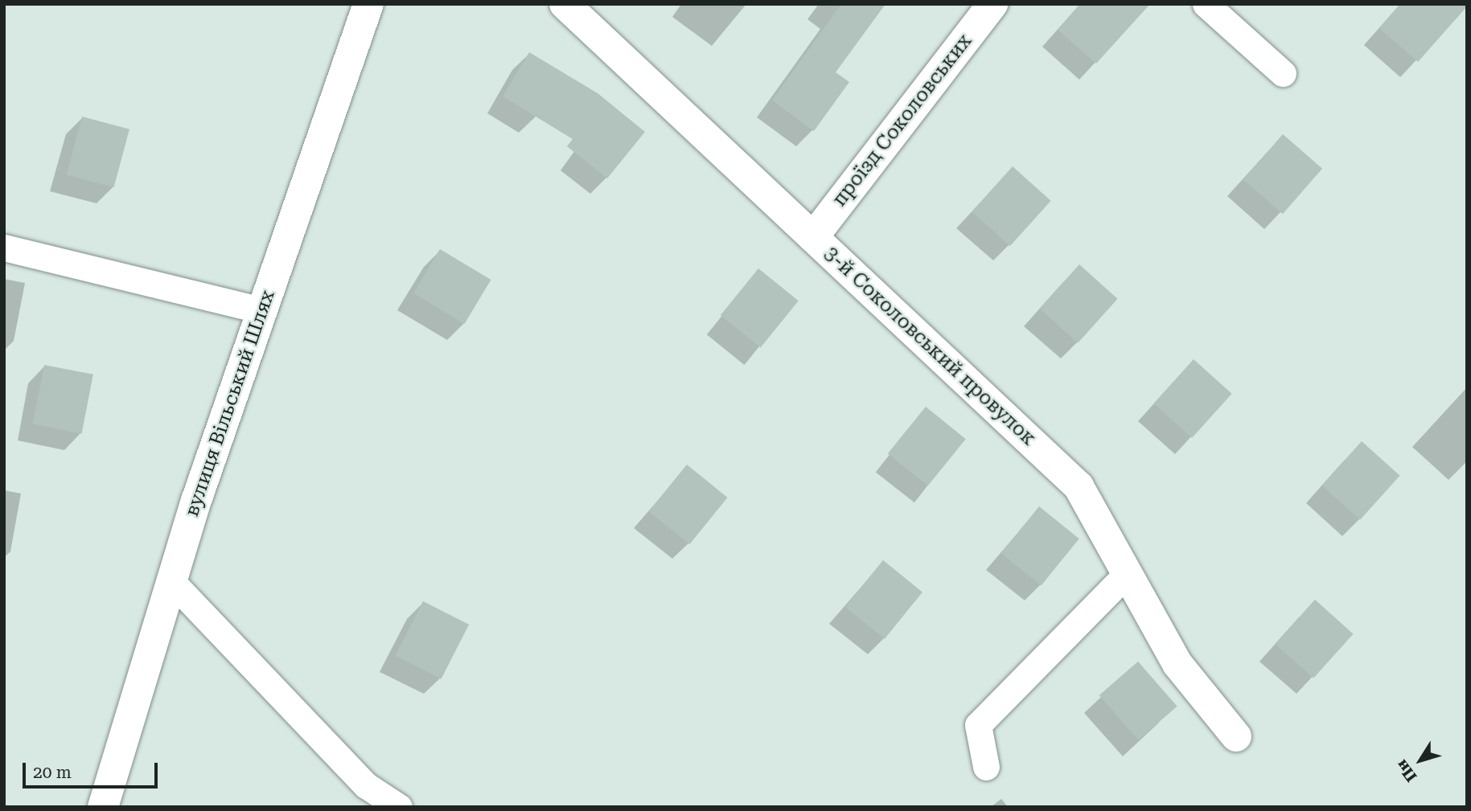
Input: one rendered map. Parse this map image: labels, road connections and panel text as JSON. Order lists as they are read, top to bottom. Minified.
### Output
{"streets":{"street":["проїзд Соколовських","3-й Соколовський провулок","вулиця Вільський Шлях"]},"crossings":[["проїзд Соколовських","3-й Соколовський провулок"]],"scale_bar":"20 m","north":"bottom left"}
